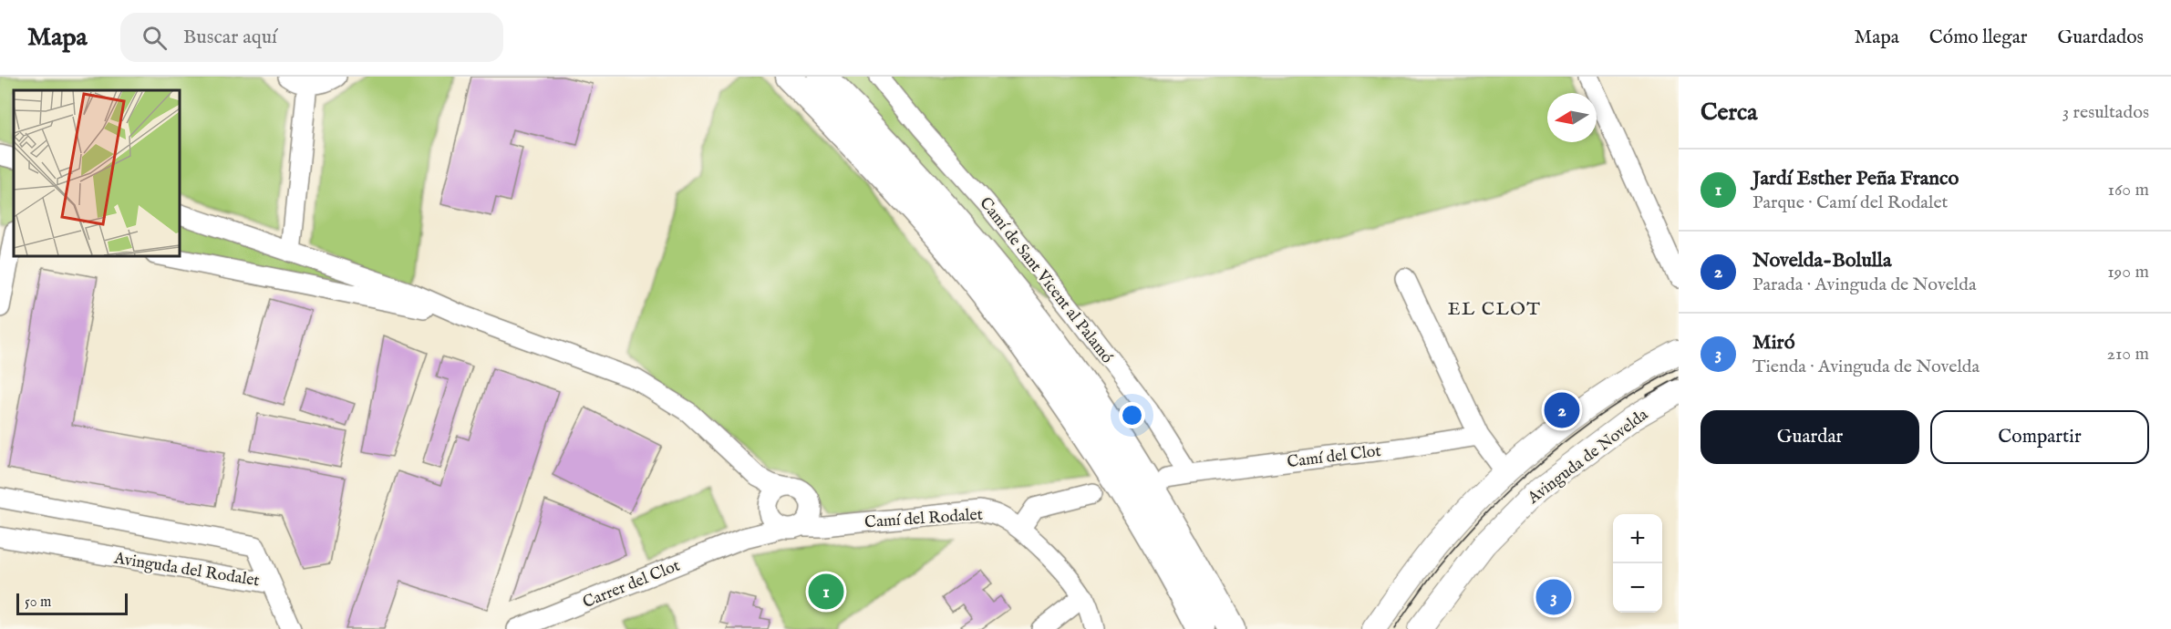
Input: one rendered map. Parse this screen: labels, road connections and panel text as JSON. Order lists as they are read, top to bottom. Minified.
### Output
{"streets":{"main road":["Avinguda de Novelda"],"street":["Camí de Sant Vicent al Palamó","Camí del Clot","Camí del Rodalet","Avinguda del Rodalet","Carrer del Clot"]},"crossings":[["Camí de Sant Vicent al Palamó","Camí del Clot"],["Camí del Rodalet","Carrer del Clot"]],"districts":["EL CLOT"],"scale_bar":"50 m","north":"left","page":{"header":"Mapa","search":"Buscar aquí","nav":["Mapa","Cómo llegar","Guardados"],"heading":["Cerca","3 resultados"],"list":[{"mark":"1","name":"Jardí Esther Peña Franco","note":"Parque · Camí del Rodalet","value":"160 m"},{"mark":"2","name":"Novelda-Bolulla","note":"Parada · Avinguda de Novelda","value":"190 m"},{"mark":"3","name":"Miró","note":"Tienda · Avinguda de Novelda","value":"210 m"}],"pins":["2","1","3"],"buttons":["Guardar","Compartir"],"map_buttons":["+","−"],"scale":"50 m"}}
